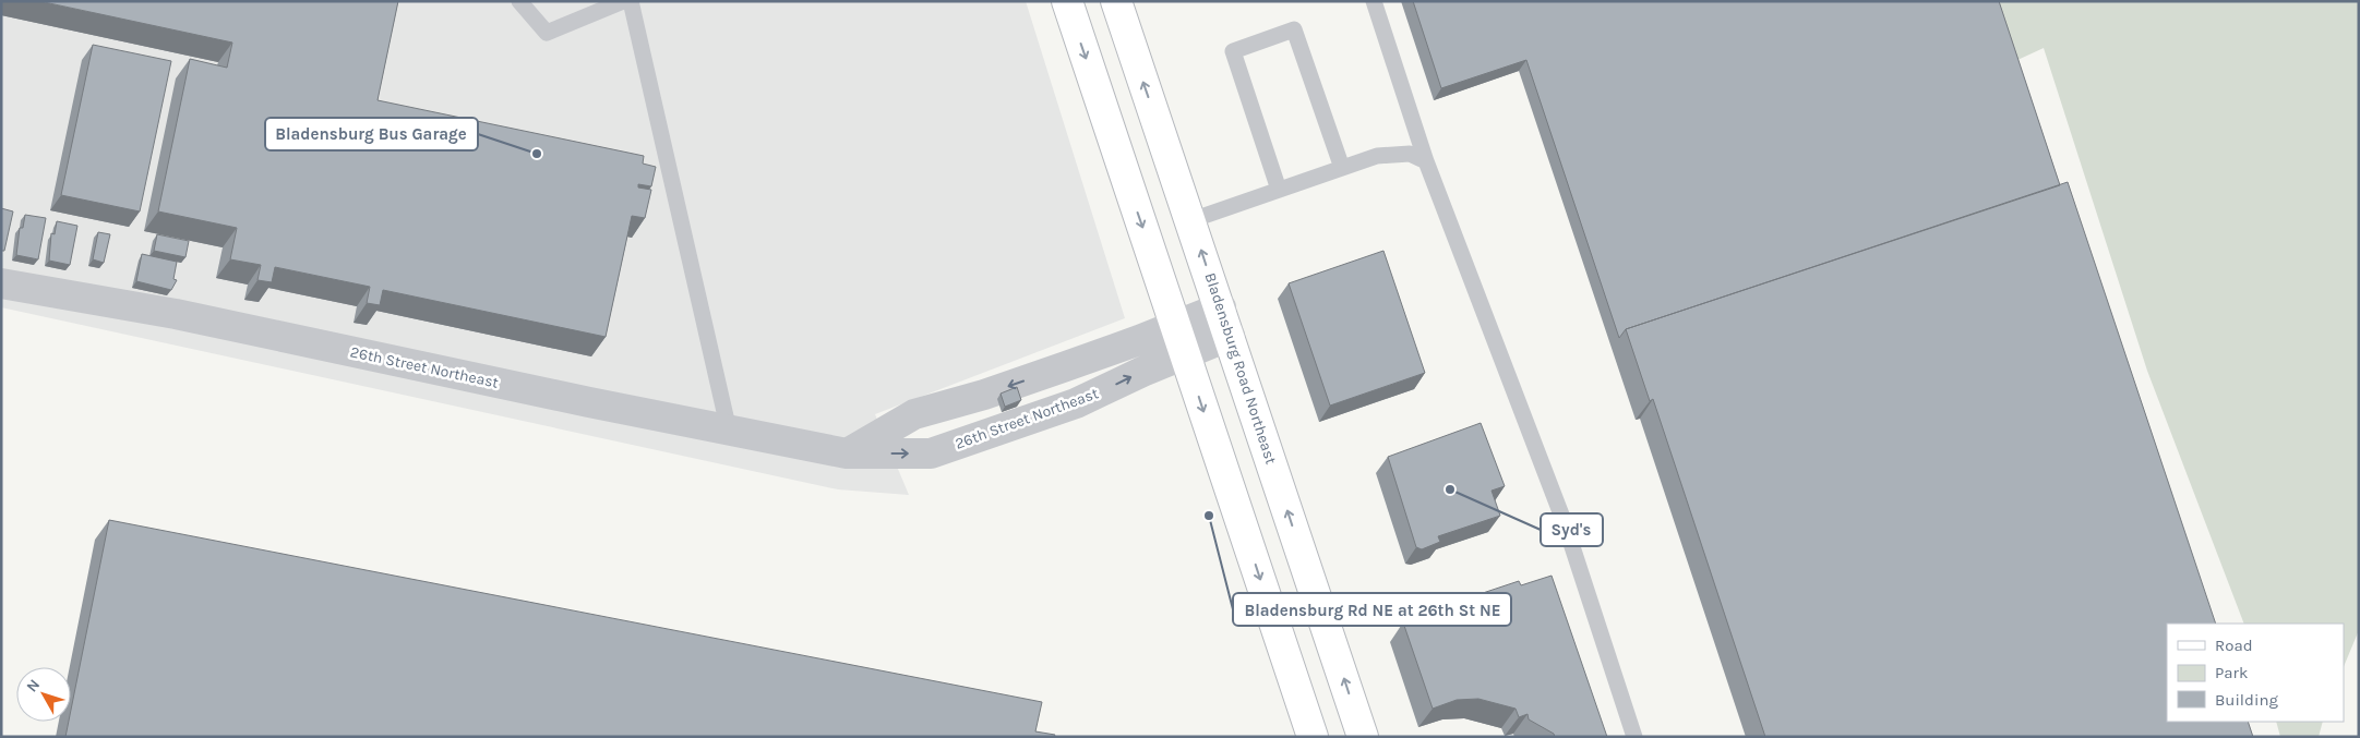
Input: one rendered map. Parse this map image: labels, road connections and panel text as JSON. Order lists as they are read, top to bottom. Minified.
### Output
{"streets":{"main road":["Bladensburg Road Northeast"],"street":["26th Street Northeast"]},"crossings":[["26th Street Northeast","Bladensburg Road Northeast"]],"places":["Bladensburg Bus Garage","Syd's","Bladensburg Rd NE at 26th St NE"],"legend":["Road","Park","Building"],"north":"top left"}
